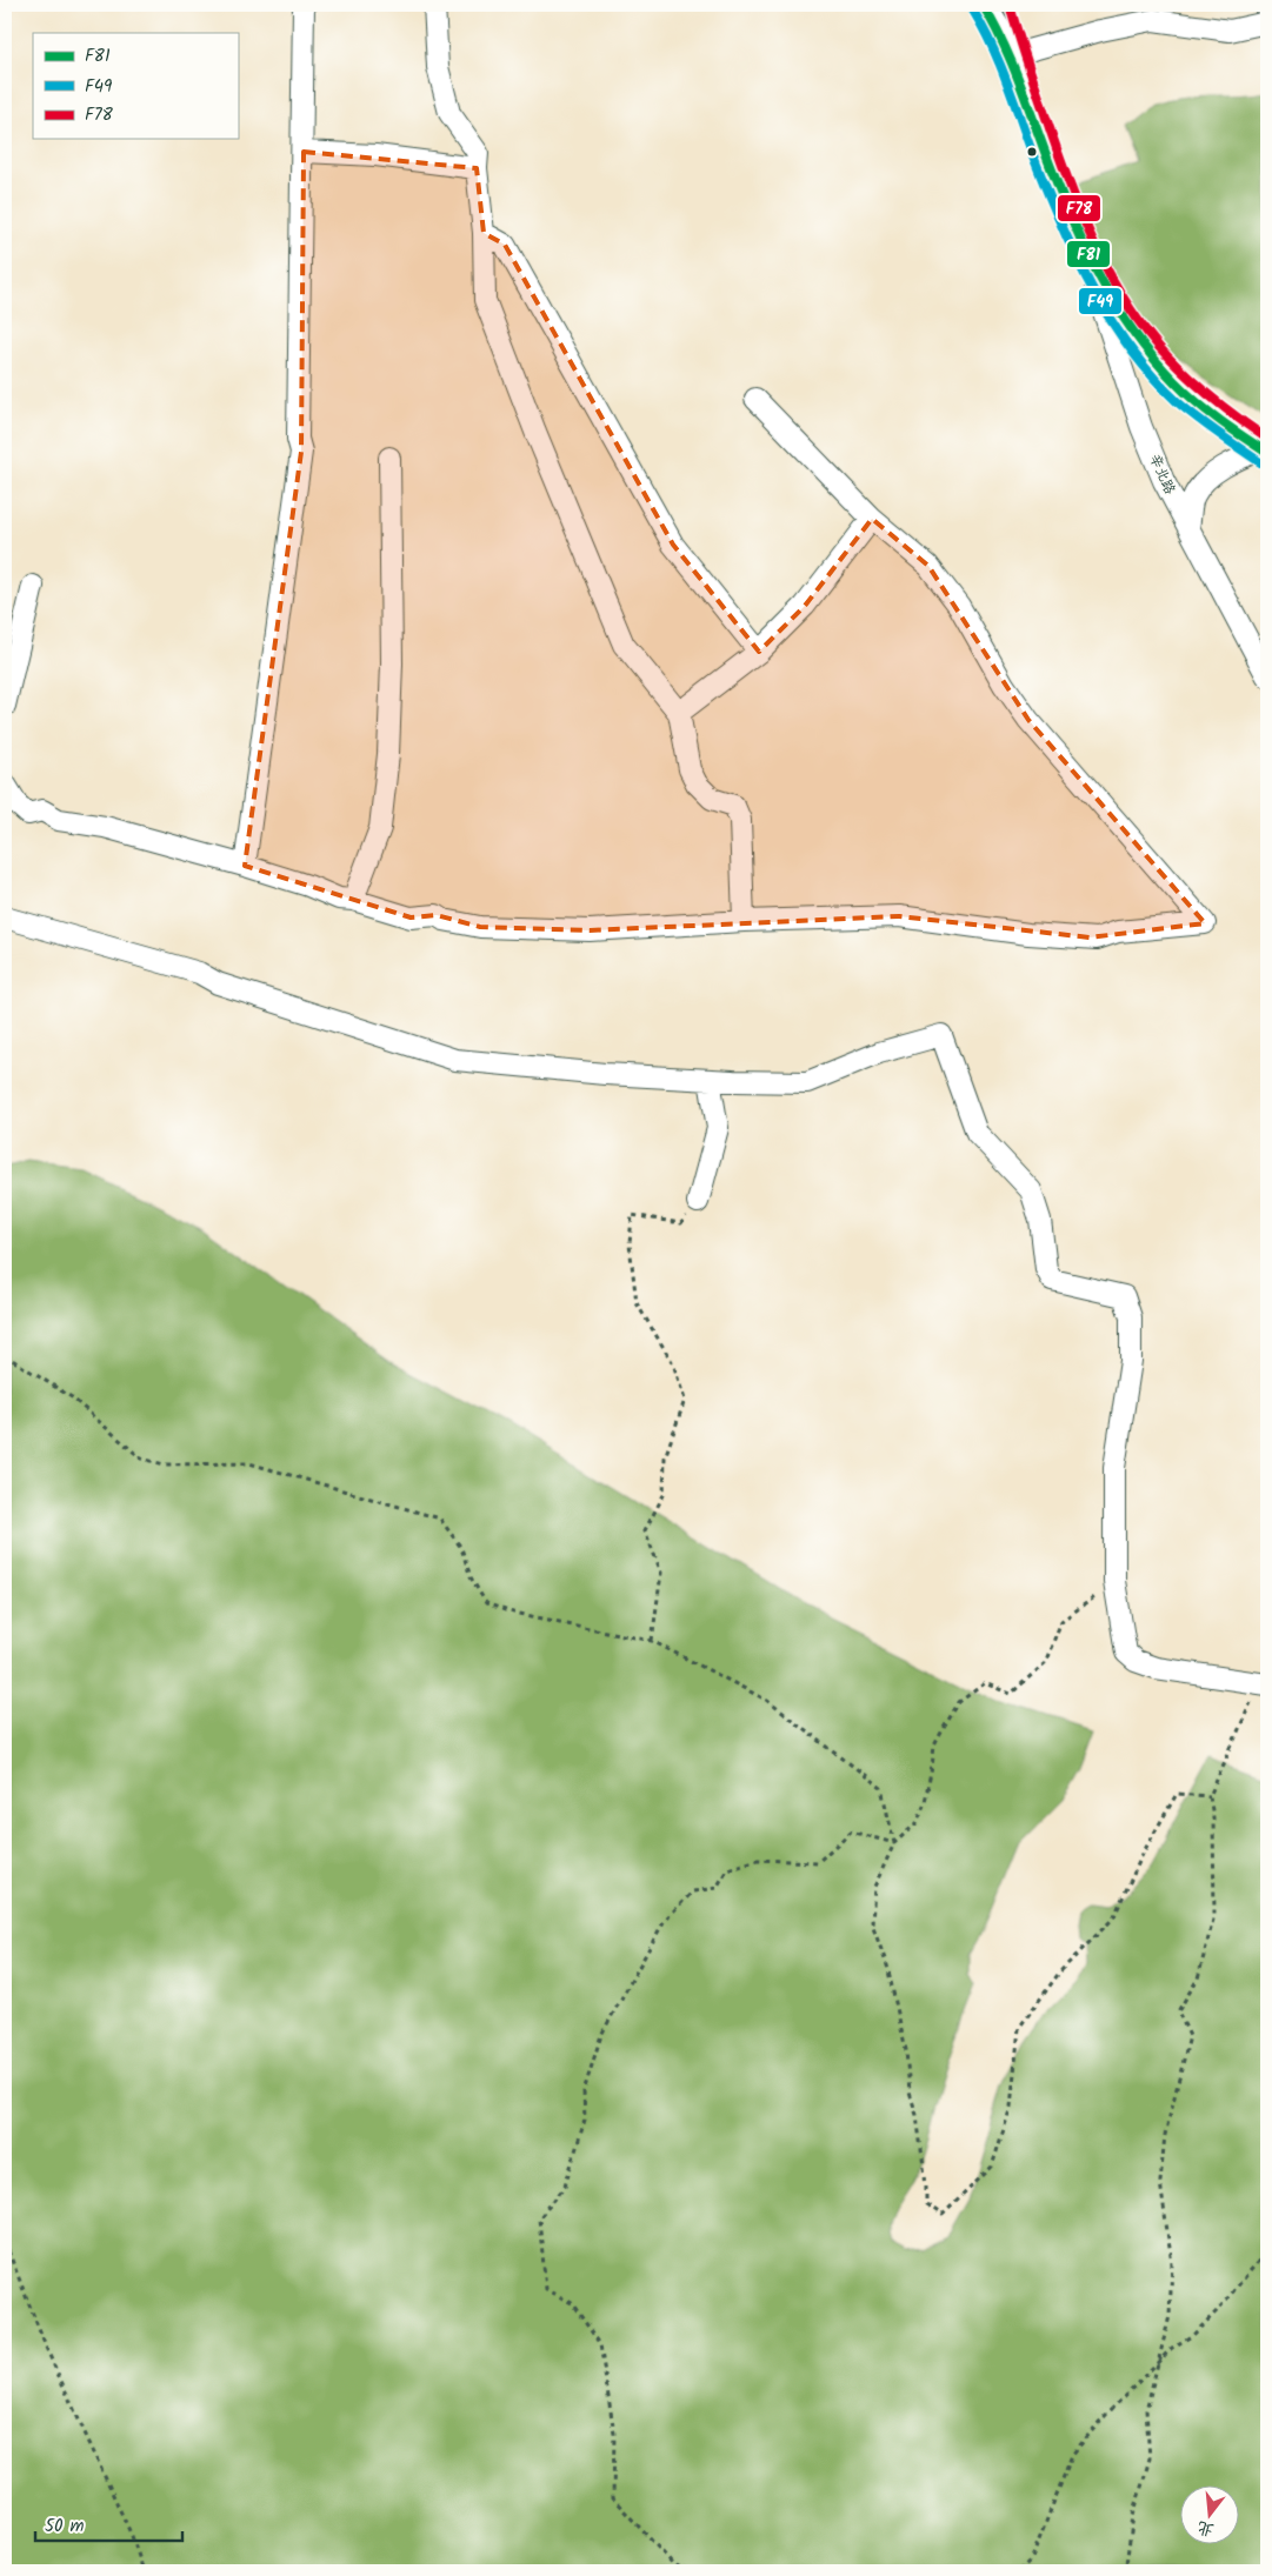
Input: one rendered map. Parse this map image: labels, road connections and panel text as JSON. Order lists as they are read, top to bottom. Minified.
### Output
{"streets":{"street":["辛北路"]},"lines":["transit line F81","transit line F78","transit line F49"],"legend":["F81","F49","F78"],"scale_bar":"50 m","north":"bottom"}
